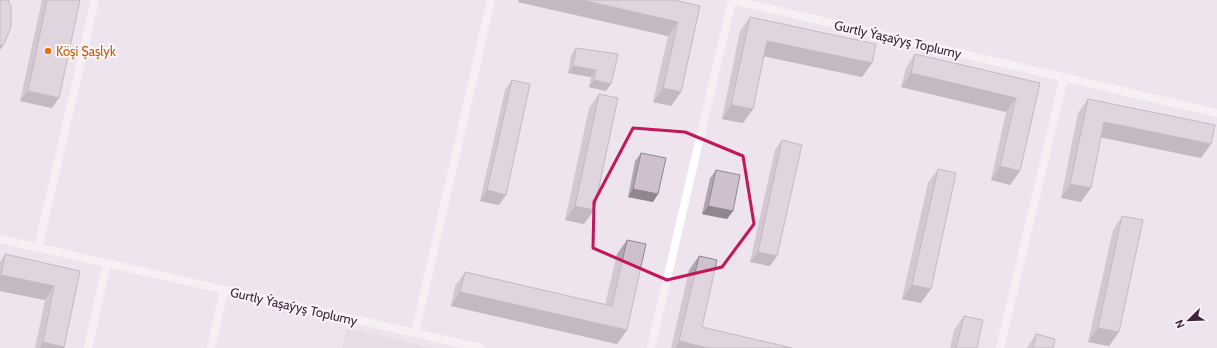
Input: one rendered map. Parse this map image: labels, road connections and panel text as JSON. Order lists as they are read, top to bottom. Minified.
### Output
{"streets":{"street":["Gurtly Ýaşaýyş Toplumy"]},"places":["Köşi Şaşlyk"],"north":"bottom left"}
